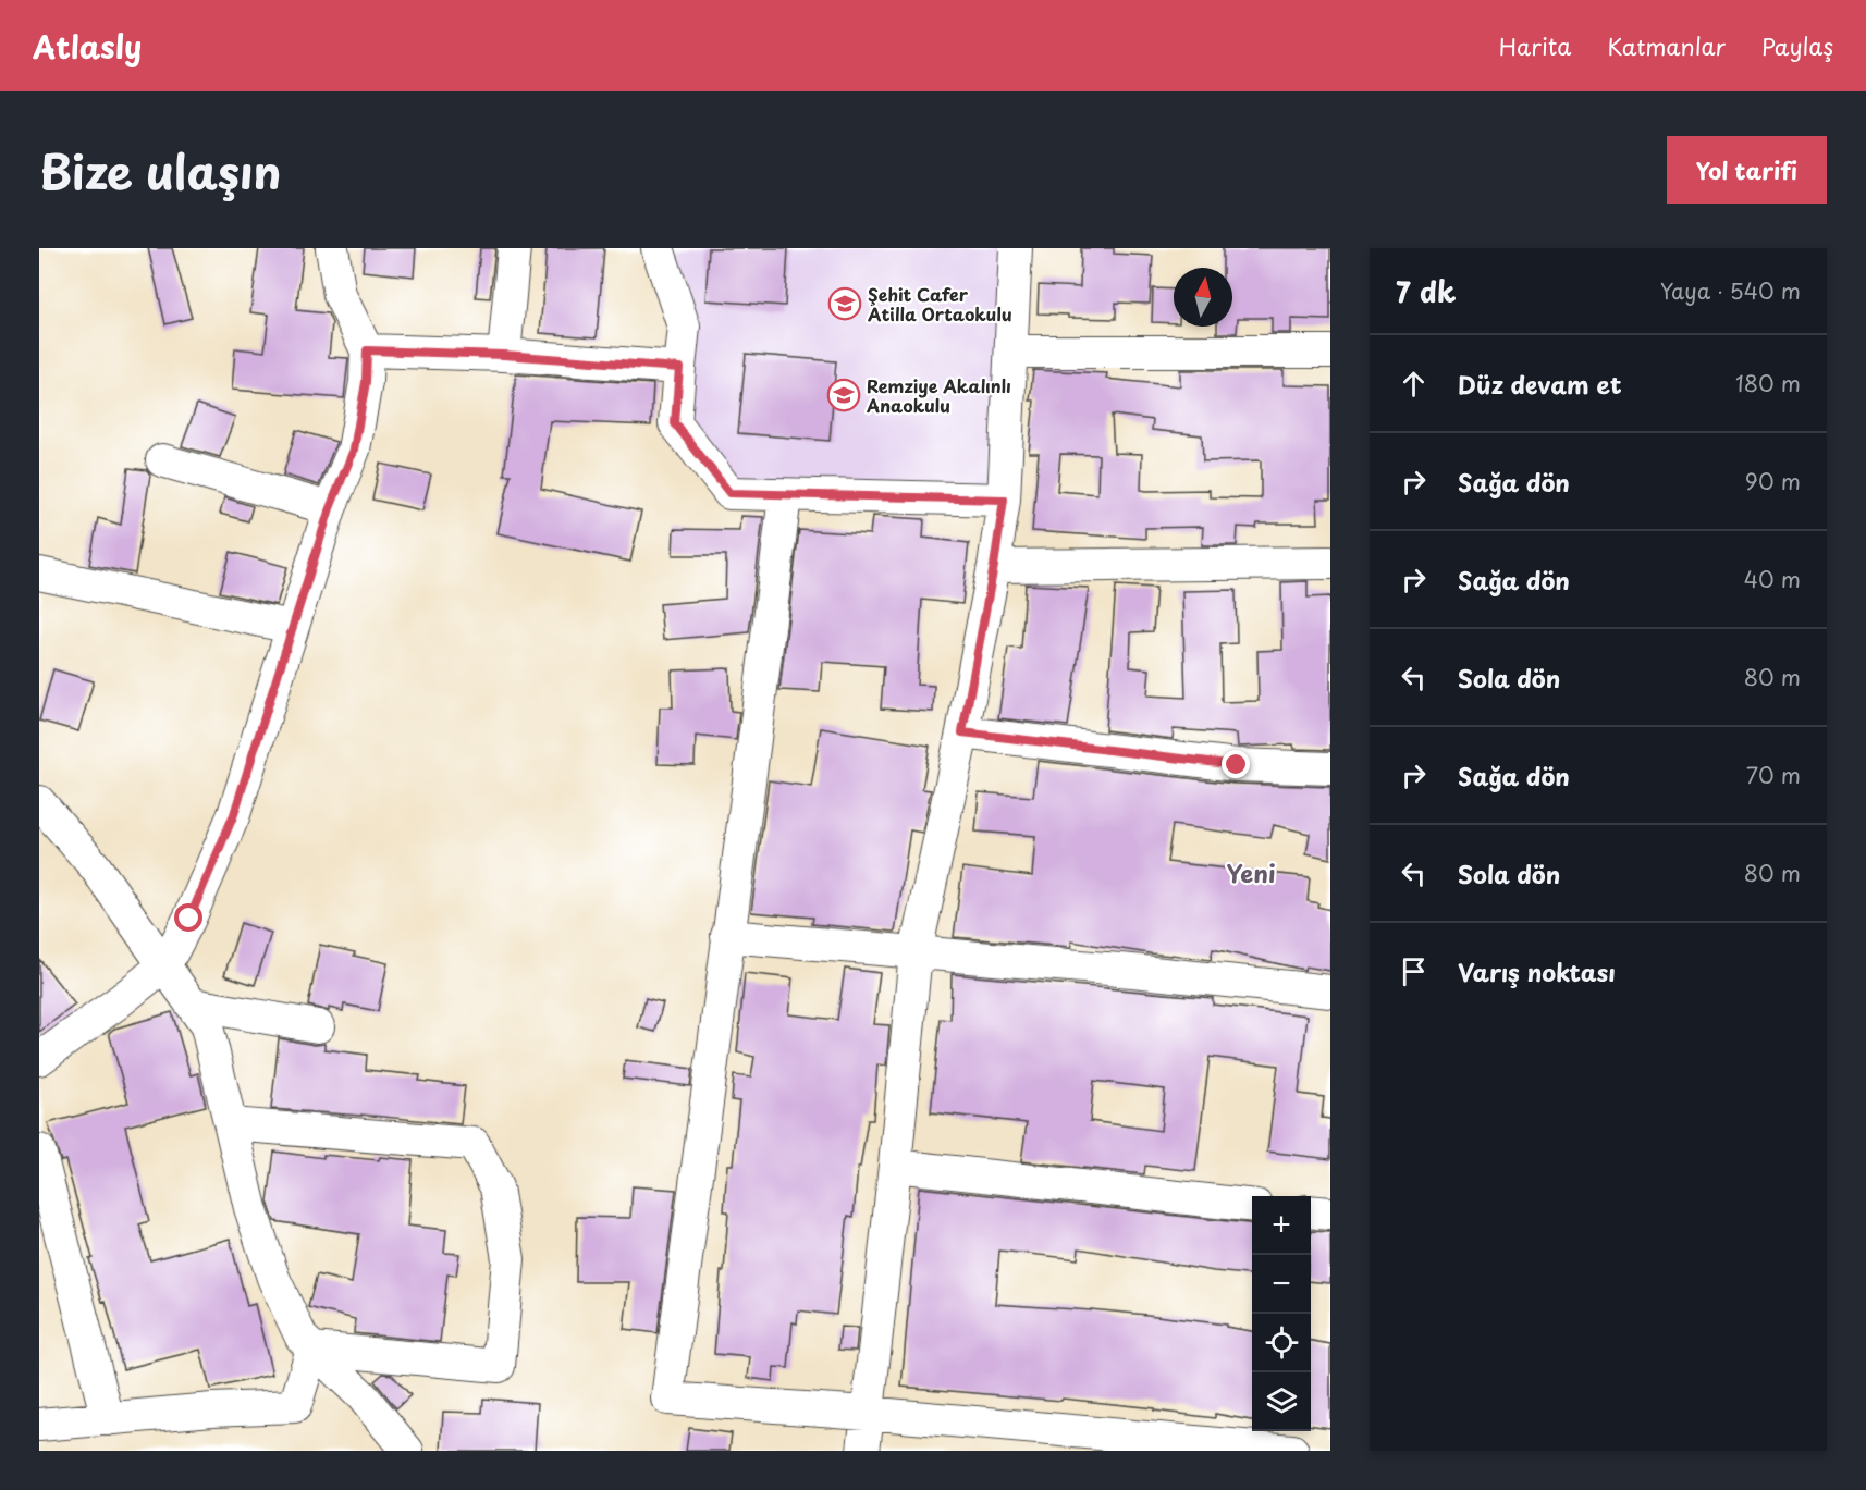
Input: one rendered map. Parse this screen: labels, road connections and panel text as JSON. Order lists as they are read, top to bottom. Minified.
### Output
{"districts":["Yeni"],"places":{"school or university":["Şehit Cafer Atilla Ortaokulu","Remziye Akalınlı Anaokulu"]},"north":"top","page":{"header":"Atlasly","nav":["Harita","Katmanlar","Paylaş"],"title":"Bize ulaşın","buttons":"Yol tarifi","heading":["7 dk","Yaya · 540 m"],"list":[["Düz devam et","180 m"],["Sağa dön","90 m"],["Sağa dön","40 m"],["Sola dön","80 m"],["Sağa dön","70 m"],["Sola dön","80 m"],"Varış noktası"],"map_buttons":["+","−"]}}
